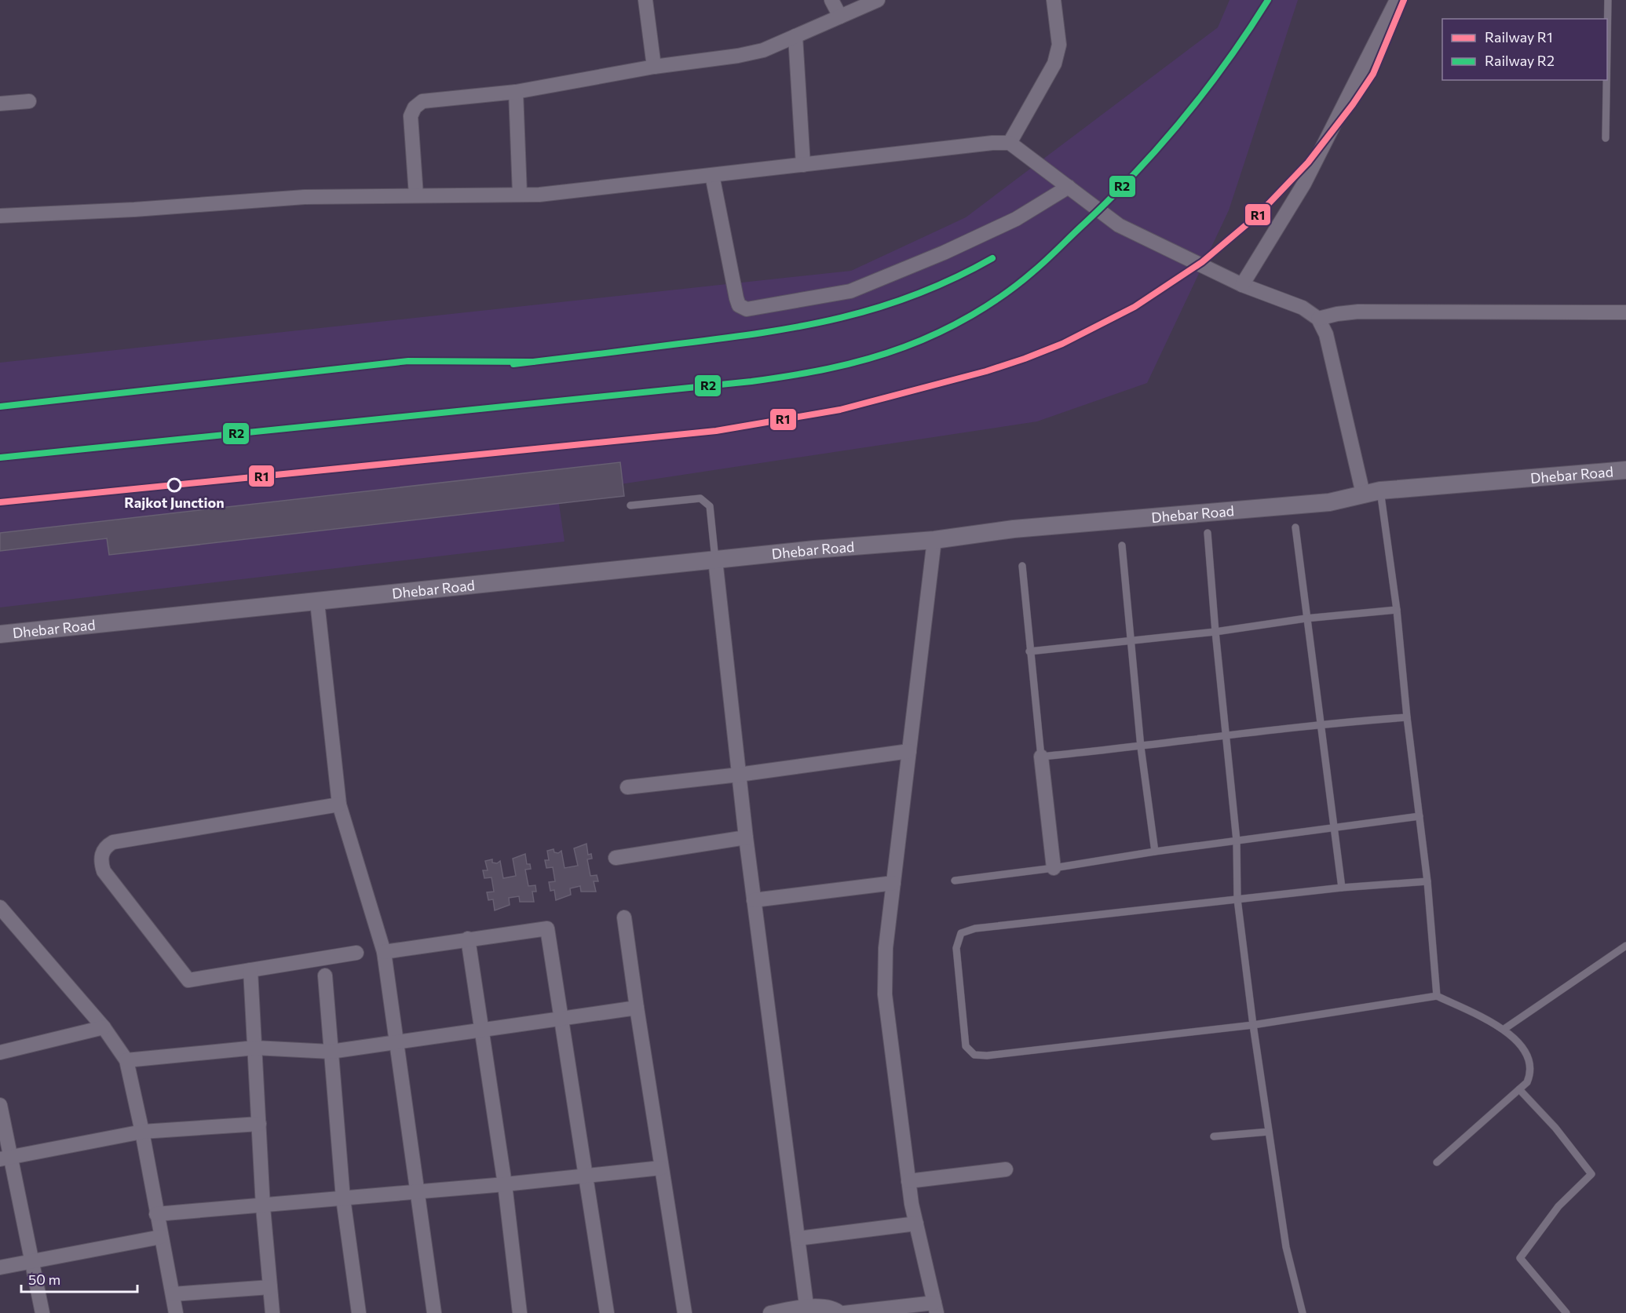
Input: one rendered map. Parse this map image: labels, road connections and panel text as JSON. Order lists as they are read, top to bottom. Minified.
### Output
{"streets":{"street":["Dhebar Road"]},"places":["Rajkot Junction"],"lines":["rail line R1","rail line R2"],"legend":["Railway R1","Railway R2"],"scale_bar":"50 m"}
